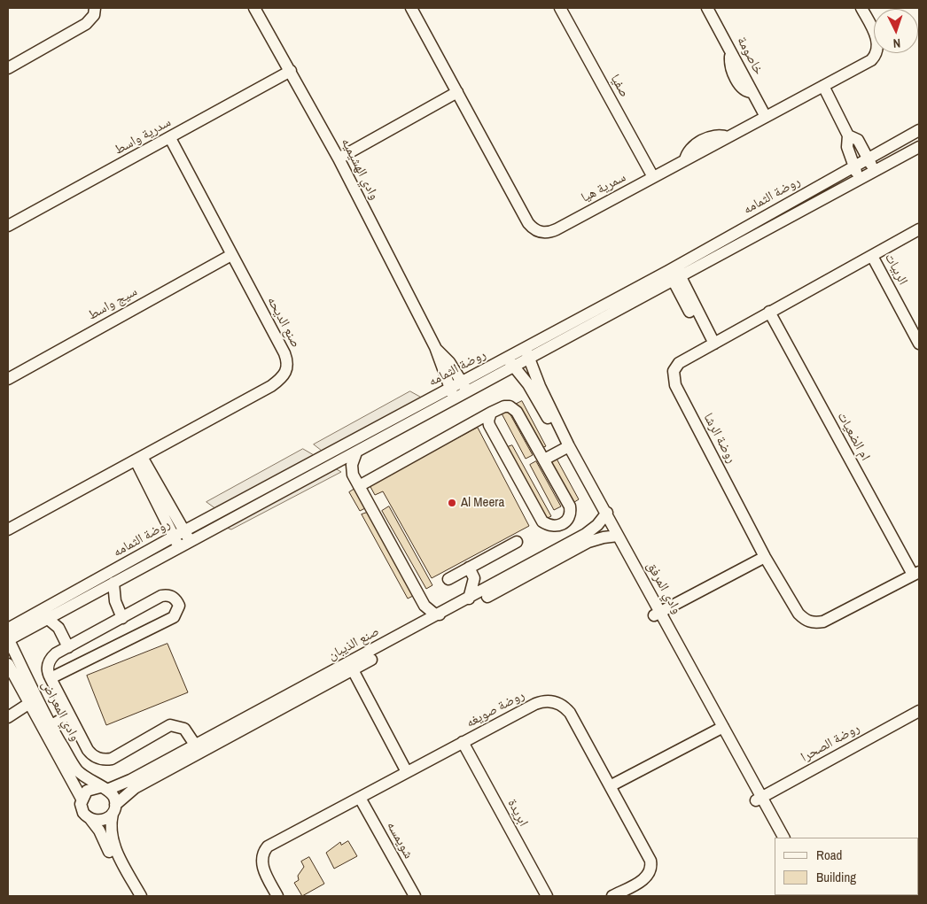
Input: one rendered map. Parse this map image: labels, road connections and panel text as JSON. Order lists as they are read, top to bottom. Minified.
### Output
{"streets":{"street":["خاصومة","صفيا","سدرية واسط","وادي الهشيميه","سمرية هيا","روضة الثمامه","الربيات","سيج واسط","صنع الديحه","ام الضعيات","روضة الرشا","وادي المرفق","صنع الذيبان","روضة صويغه","وادي المعراض","روضة الصحرا","ابريدة","شويمسه"]},"crossings":[["خاصومة","سمرية هيا"],["صفيا","سمرية هيا"],["سدرية واسط","وادي الهشيميه"],["سدرية واسط","صنع الديحه"],["وادي الهشيميه","روضة الثمامه"],["روضة الثمامه","وادي المرفق"],["روضة الثمامه","وادي المعراض"],["الربيات","روضة الرشا"],["سيج واسط","صنع الديحه"],["ام الضعيات","روضة الرشا"],["وادي المرفق","صنع الذيبان"],["وادي المرفق","روضة الصحرا"],["صنع الذيبان","وادي المعراض"],["روضة صويغه","ابريدة"],["روضة صويغه","شويمسه"]],"places":["Al Meera"],"legend":["Road","Building"],"north":"bottom"}
